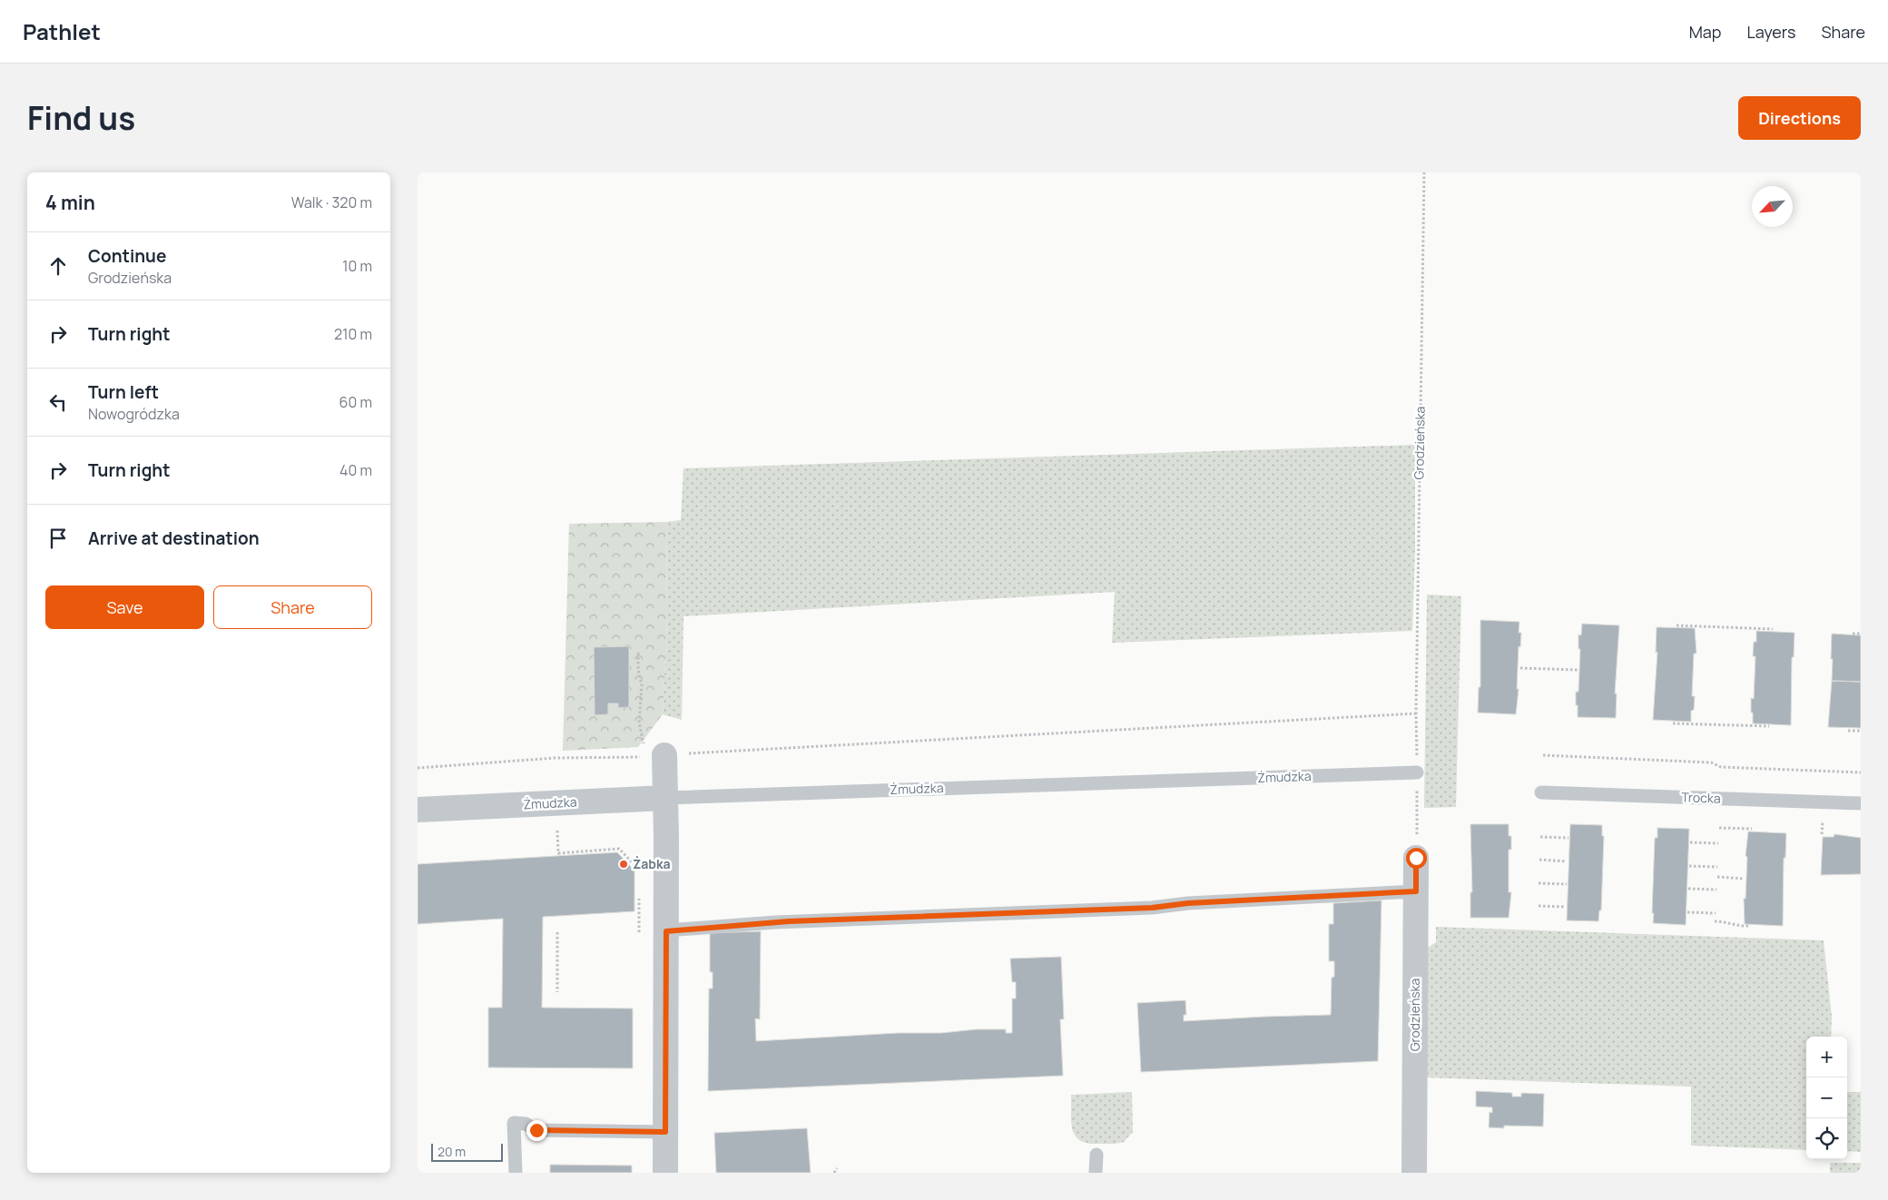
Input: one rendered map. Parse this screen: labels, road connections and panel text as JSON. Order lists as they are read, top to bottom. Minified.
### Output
{"streets":{"street":["Grodzieńska","Żmudzka"],"lane":["Trocka"]},"places":["Żabka"],"scale_bar":"20 m","north":"bottom left","page":{"header":"Pathlet","nav":["Map","Layers","Share"],"title":"Find us","buttons":["Directions",["Save","Share"]],"heading":["4 min","Walk · 320 m"],"list":[["Continue","Grodzieńska","10 m"],["Turn right","210 m"],["Turn left","Nowogródzka","60 m"],["Turn right","40 m"],"Arrive at destination"],"map_buttons":["+","−"],"scale":"20 m"}}
